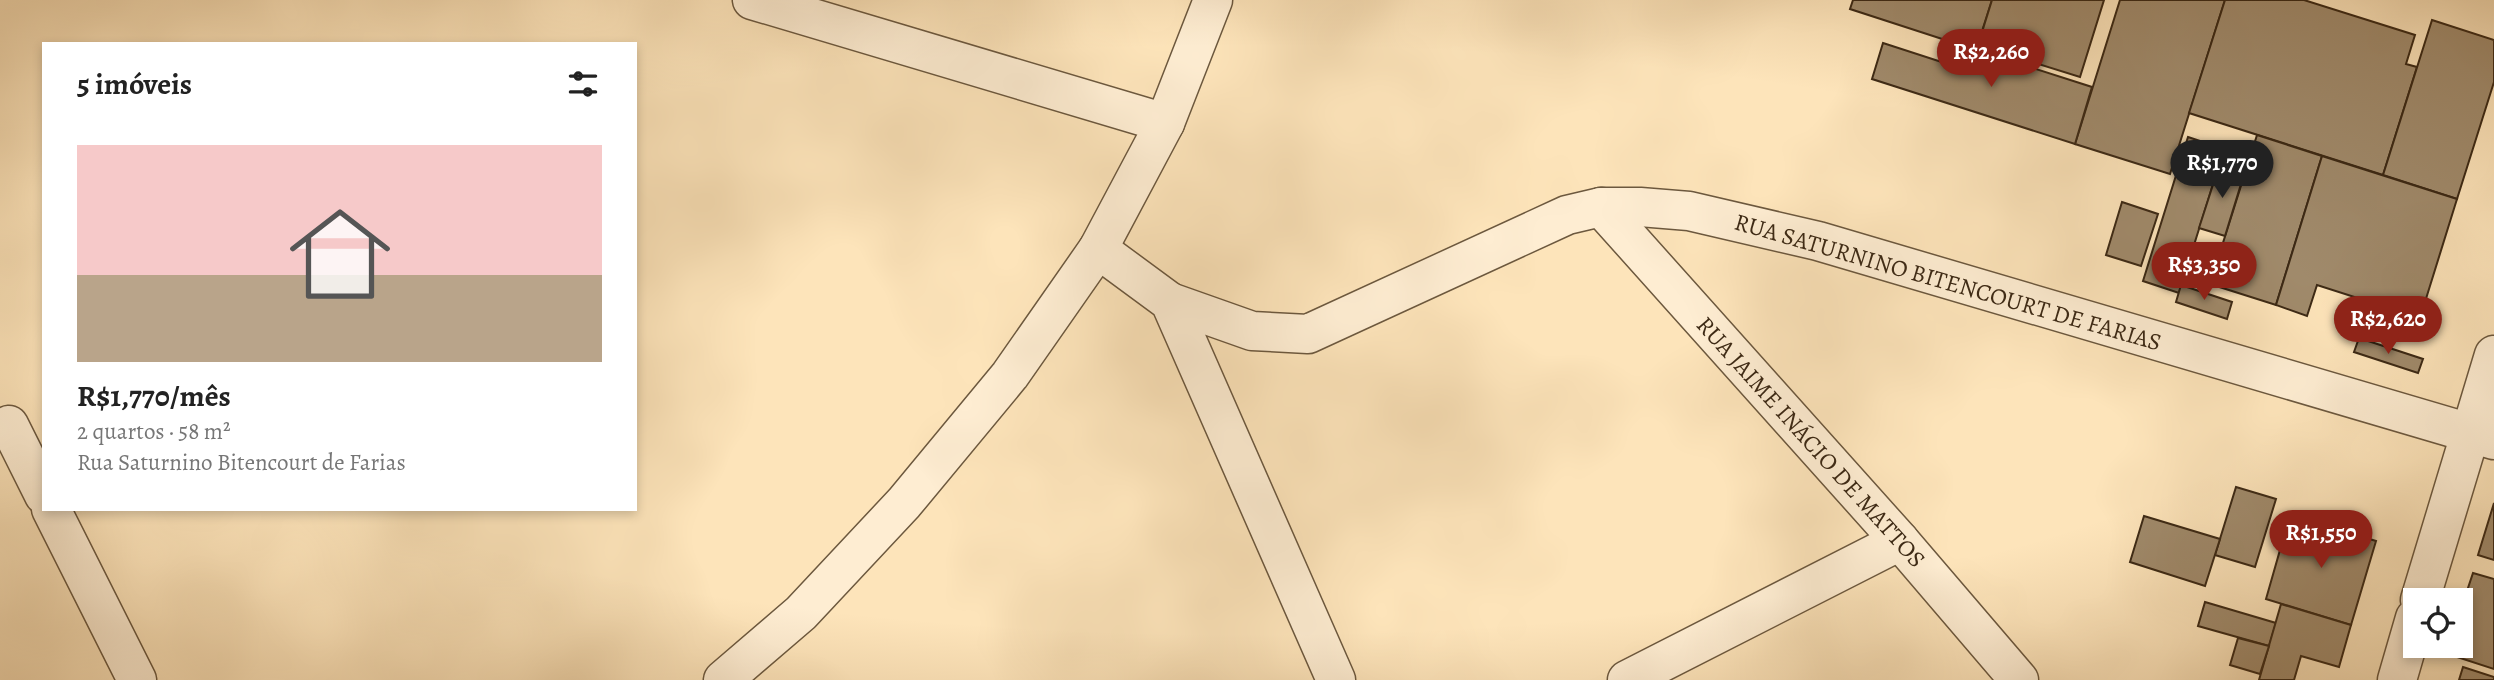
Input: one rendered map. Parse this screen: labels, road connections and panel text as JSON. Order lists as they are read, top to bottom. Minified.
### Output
{"streets":{"street":["RUA SATURNINO BITENCOURT DE FARIAS","RUA JAIME INÁCIO DE MATTOS"]},"crossings":[["RUA SATURNINO BITENCOURT DE FARIAS","RUA JAIME INÁCIO DE MATTOS"]],"page":{"price":["R$2,260","R$1,770","R$3,350","R$2,620","R$1,550"],"heading":"5 imóveis","list":[{"name":"R$1,770/mês","note":"2 quartos · 58 m² · Rua Saturnino Bitencourt de Farias"}]}}
